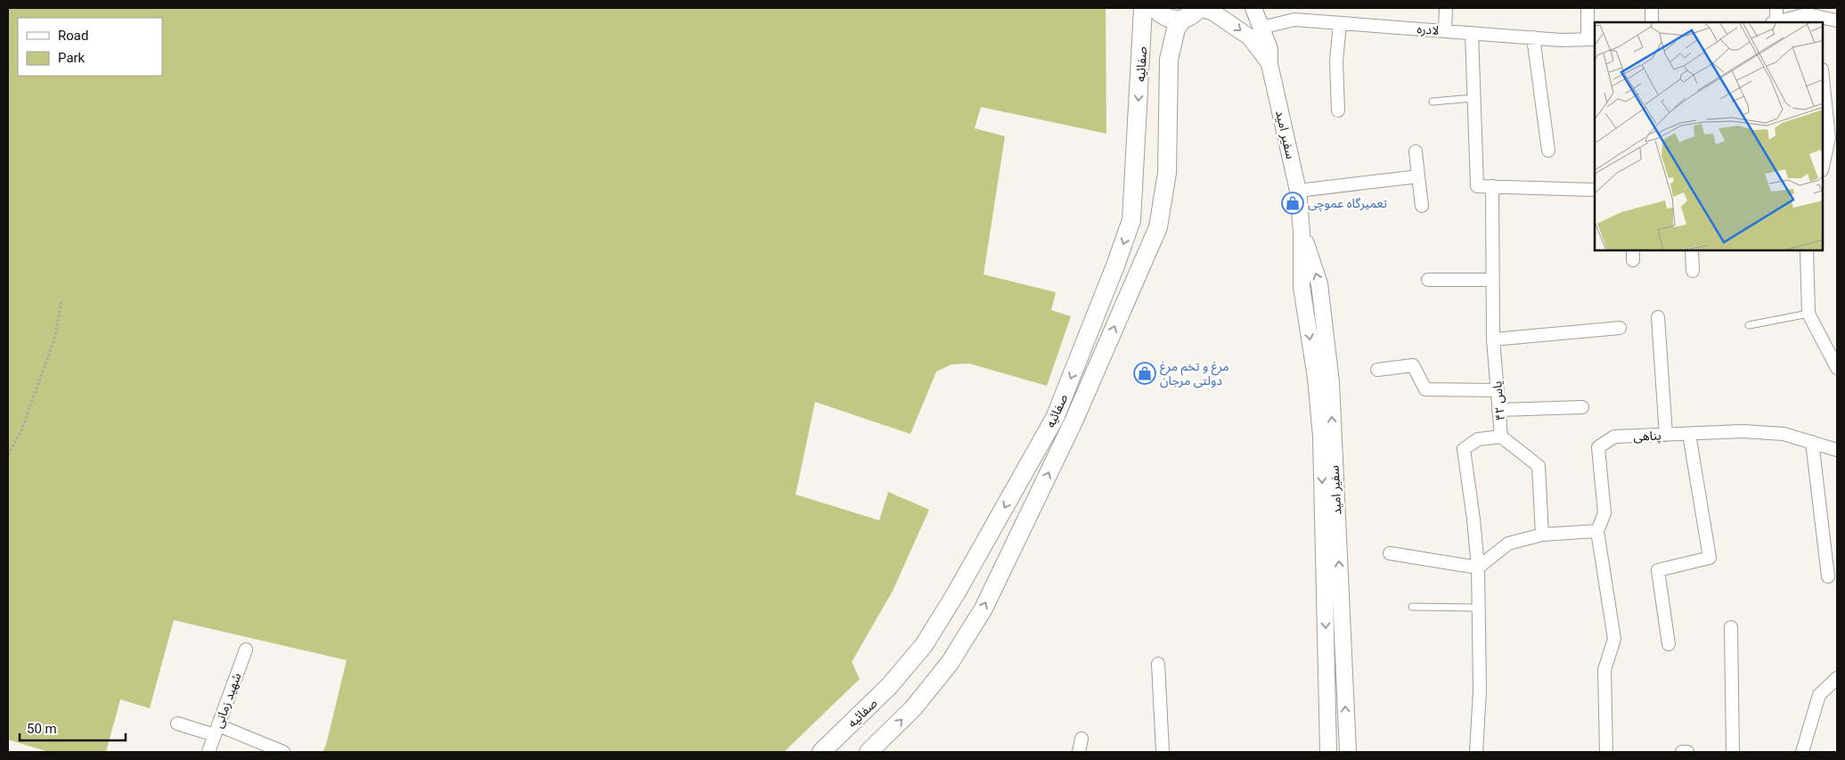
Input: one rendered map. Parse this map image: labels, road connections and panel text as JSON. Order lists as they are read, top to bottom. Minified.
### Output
{"streets":{"main road":["صفائیه"],"street":["لادره","سفیر امید","یاس ۴۲","پناهی","شهید زمانی"]},"crossings":[["لادره","سفیر امید"]],"places":{"shop":["تعمیرگاه عموچی","مرغ و تخم مرغ دولتی مرجان"]},"legend":["Road","Park"],"scale_bar":"50 m"}
